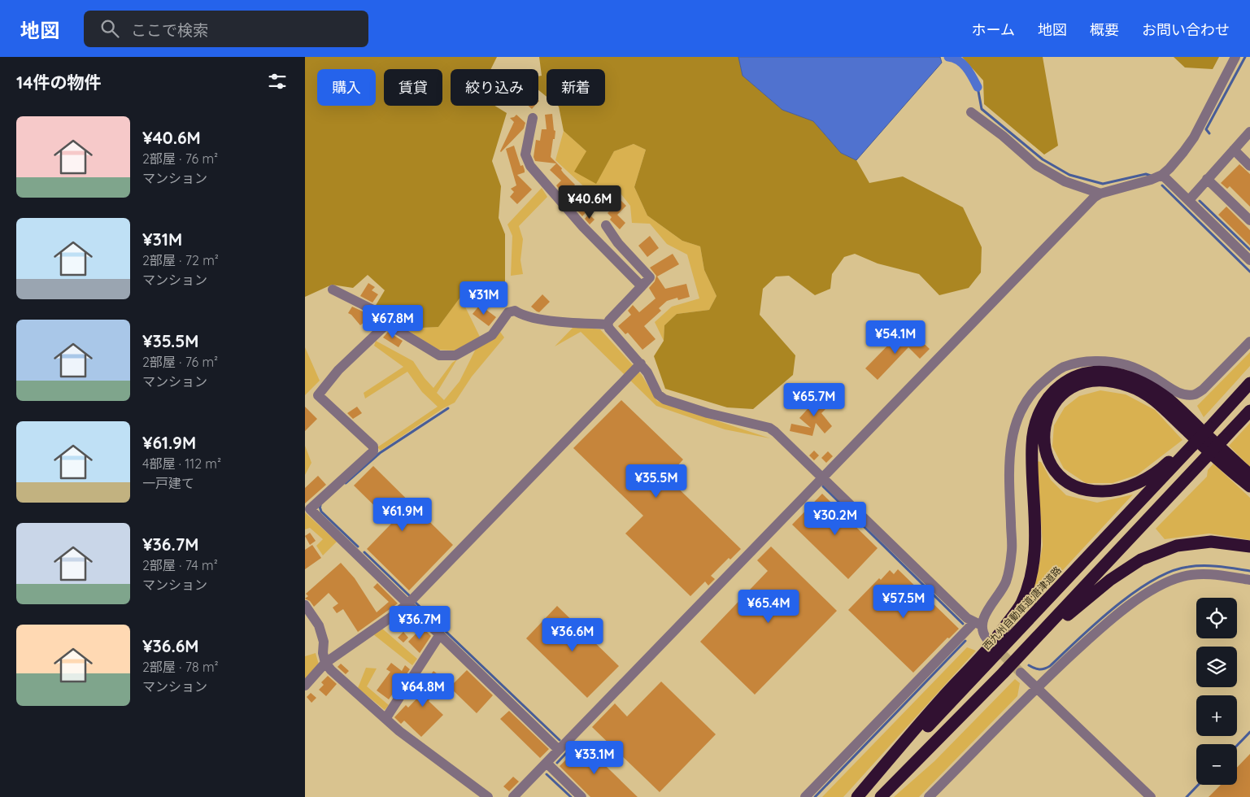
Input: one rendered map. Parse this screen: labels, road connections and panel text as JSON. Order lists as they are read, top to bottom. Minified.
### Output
{"streets":{"highway":["西九州自動車道;唐津道路"]},"page":{"header":"地図","search":"ここで検索","nav":["ホーム","地図","概要","お問い合わせ"],"heading":"14件の物件","chip":["購入","賃貸","絞り込み","新着"],"list":[{"name":"¥40.6M","note":"2部屋 · 76 m² · マンション"},{"name":"¥31M","note":"2部屋 · 72 m² · マンション"},{"name":"¥35.5M","note":"2部屋 · 76 m² · マンション"},{"name":"¥61.9M","note":"4部屋 · 112 m² · 一戸建て"},{"name":"¥36.7M","note":"2部屋 · 74 m² · マンション"},{"name":"¥36.6M","note":"2部屋 · 78 m² · マンション"}],"price":["¥40.6M","¥31M","¥67.8M","¥54.1M","¥65.7M","¥35.5M","¥61.9M","¥30.2M","¥57.5M","¥65.4M","¥36.7M","¥36.6M","¥64.8M","¥33.1M"],"map_buttons":["+","−"]}}
